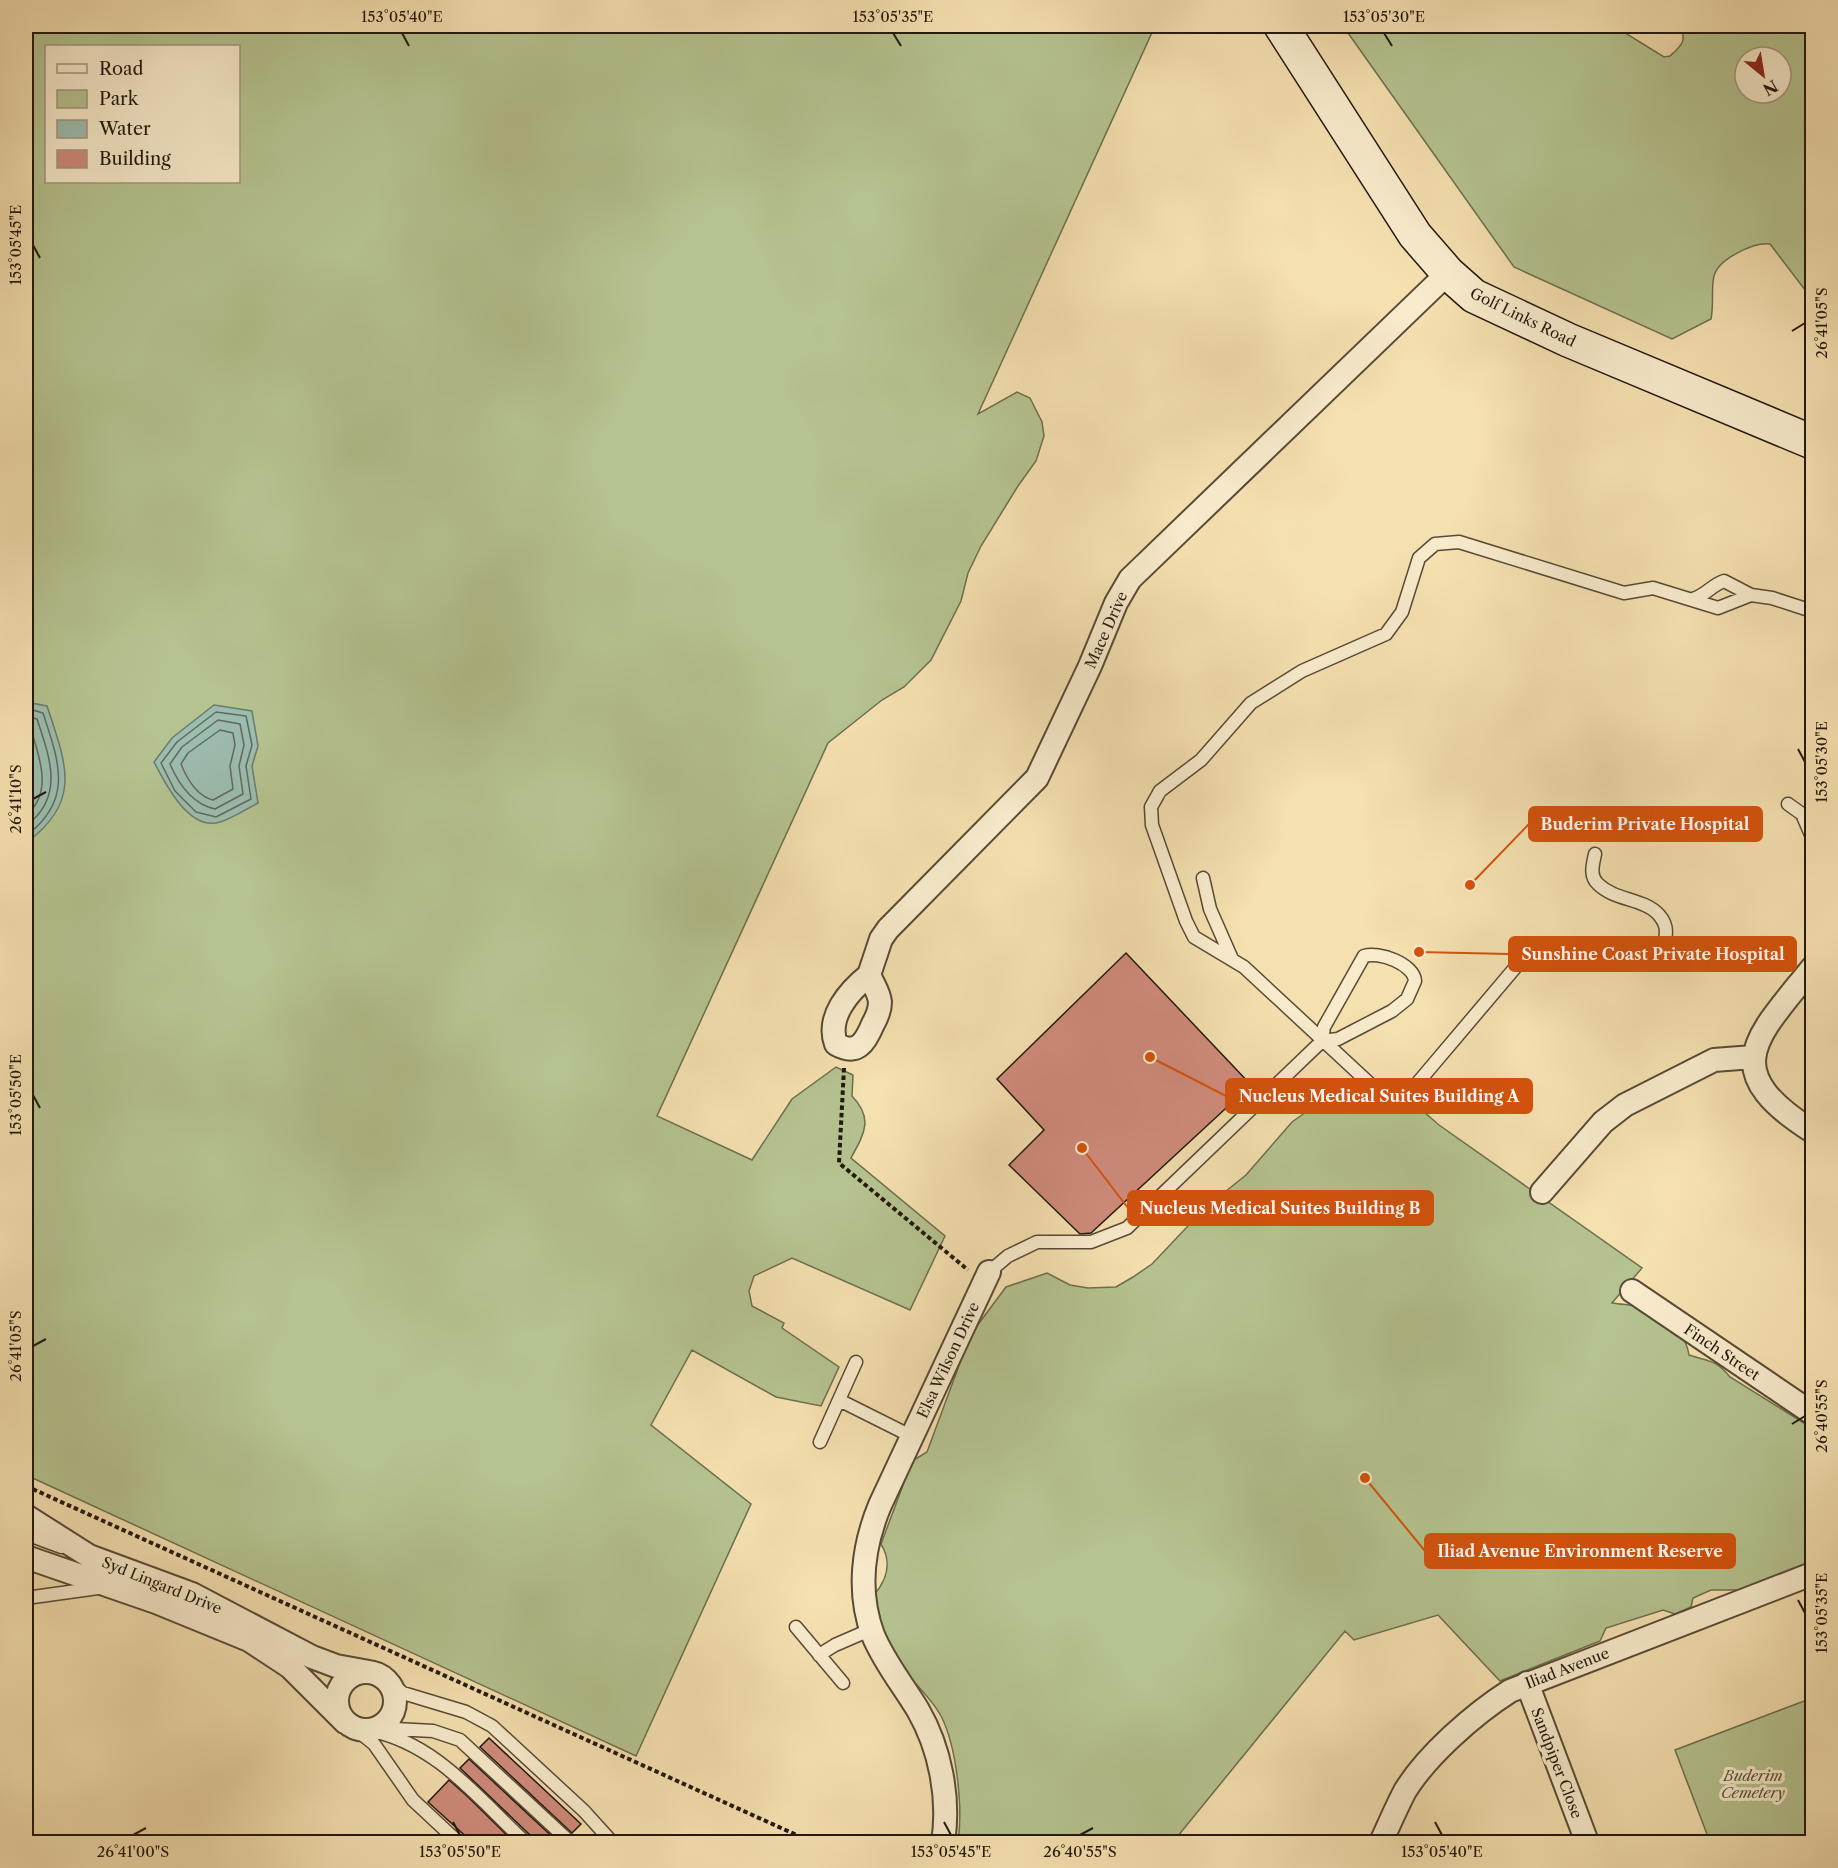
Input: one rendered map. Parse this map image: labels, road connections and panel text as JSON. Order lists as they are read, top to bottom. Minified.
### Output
{"streets":{"main road":["Golf Links Road"],"street":["Mace Drive","Finch Street","Elsa Wilson Drive","Syd Lingard Drive","Iliad Avenue","Sandpiper Close"]},"crossings":[["Golf Links Road","Mace Drive"],["Iliad Avenue","Sandpiper Close"]],"parks":["Buderim Cemetery"],"places":["Buderim Private Hospital","Sunshine Coast Private Hospital","Nucleus Medical Suites Building A","Nucleus Medical Suites Building B","Iliad Avenue Environment Reserve"],"legend":["Road","Park","Water","Building"],"north":"bottom right","coordinates":["153°05'40\"E","153°05'35\"E","153°05'30\"E","153°05'45\"E","26°41'05\"S","26°41'10\"S","153°05'50\"E","26°40'55\"S","26°41'00\"S"]}
